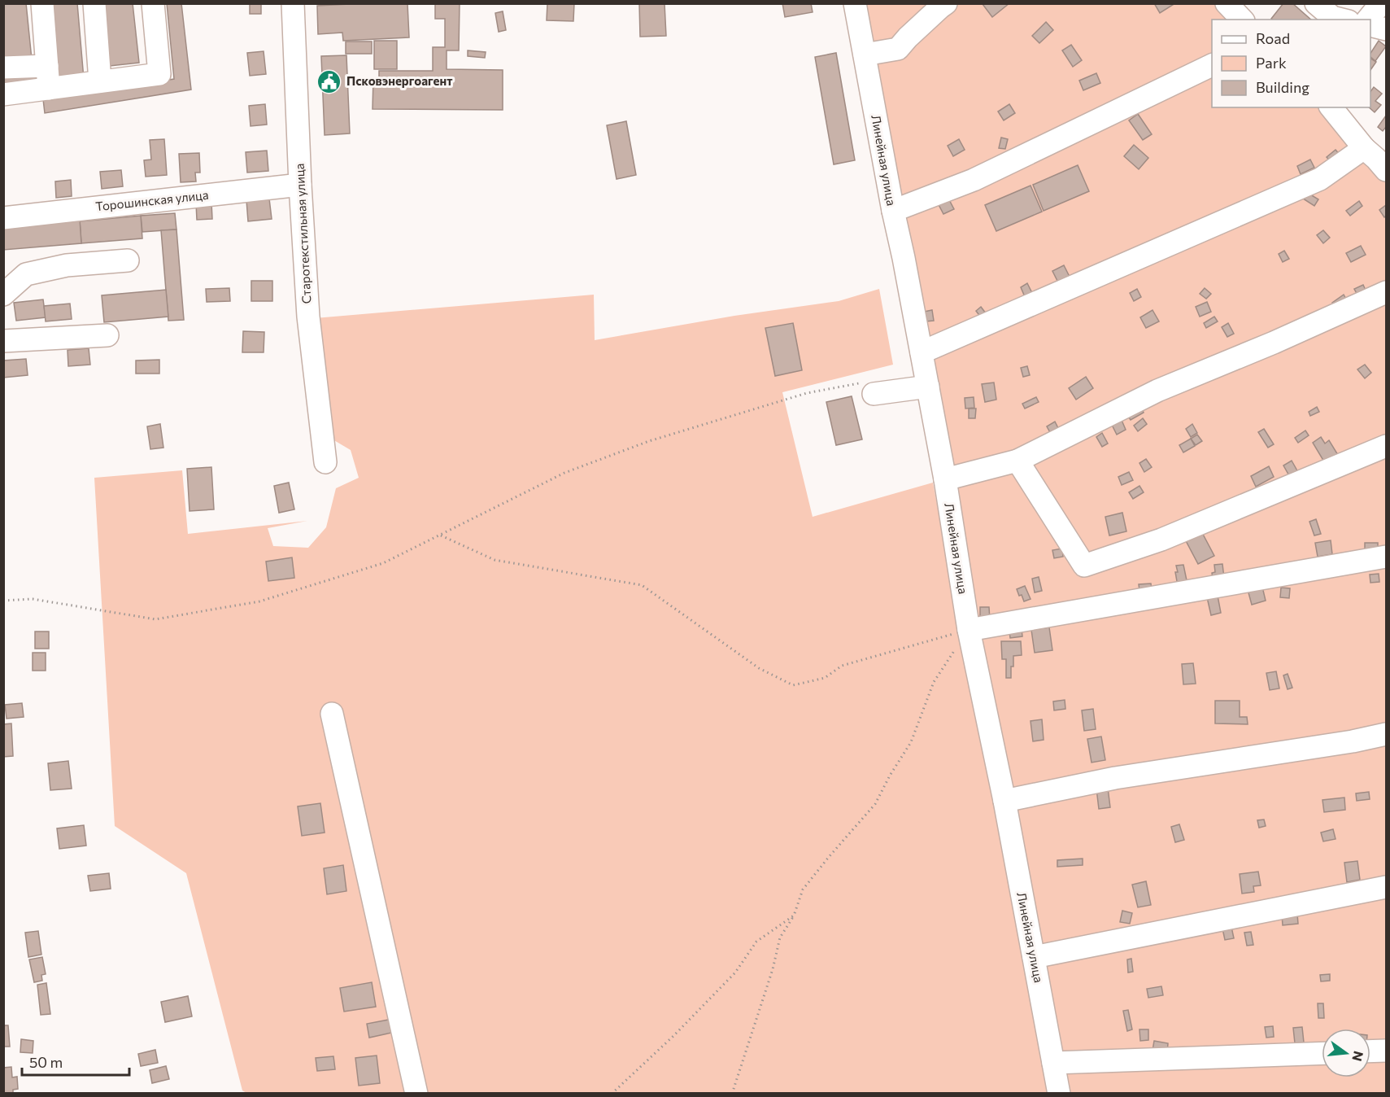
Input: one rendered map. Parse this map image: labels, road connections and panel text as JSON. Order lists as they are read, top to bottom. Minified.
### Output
{"streets":{"street":["Линейная улица","Торошинская улица","Старотекстильная улица"]},"crossings":[["Торошинская улица","Старотекстильная улица"]],"places":{"public building":["Псковэнергоагент"]},"legend":["Road","Park","Building"],"scale_bar":"50 m","north":"right"}
